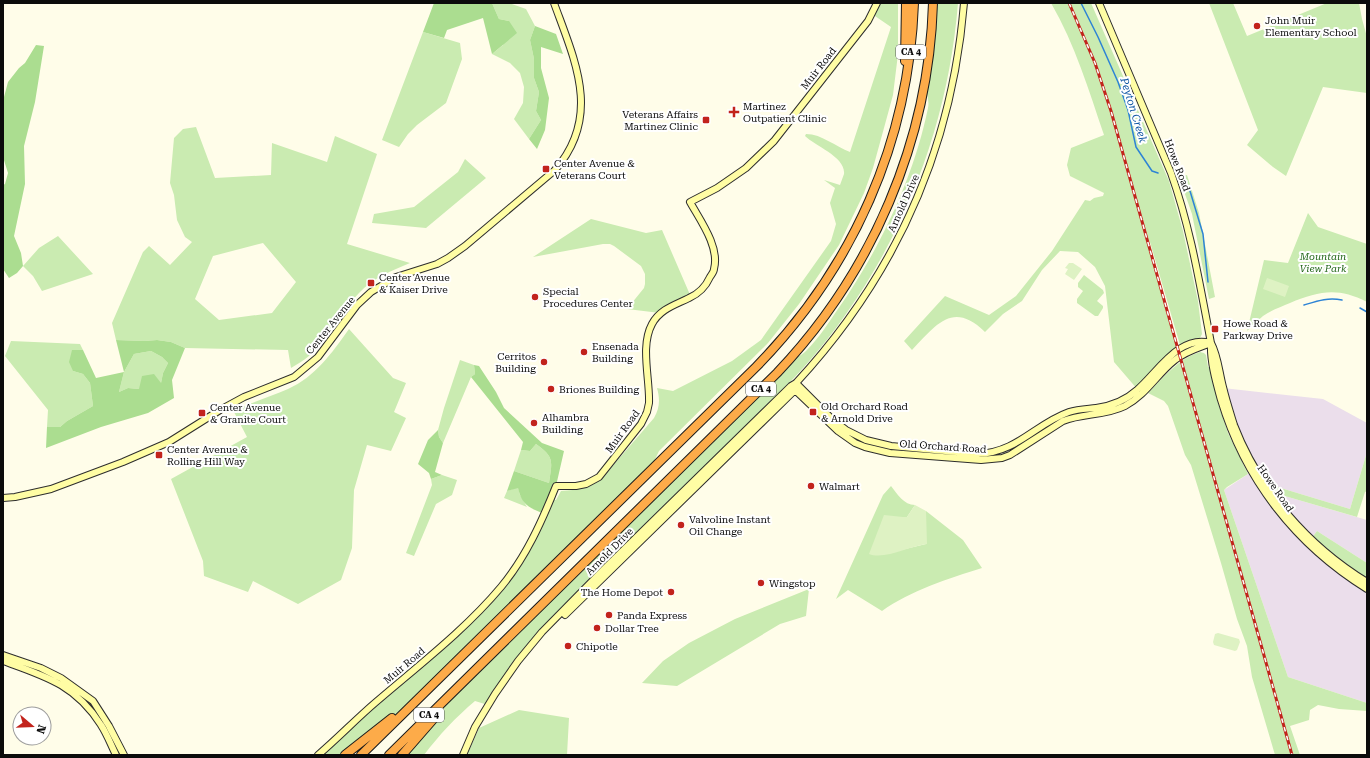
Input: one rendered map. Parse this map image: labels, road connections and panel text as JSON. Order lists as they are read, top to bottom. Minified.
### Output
{"streets":{"highway":["CA 4"],"street":["Muir Road","Howe Road","Arnold Drive","Center Avenue","Old Orchard Road"]},"crossings":[["Howe Road","Old Orchard Road"],["Arnold Drive","Old Orchard Road"]],"water":["Peyton Creek"],"parks":["Mountain View Park"],"places":{"other":["John Muir Elementary School","Special Procedures Center","Ensenada Building","Cerritos Building","Briones Building","Alhambra Building","Walmart","Valvoline Instant Oil Change","Wingstop","The Home Depot","Panda Express","Dollar Tree","Chipotle"],"health":["Martinez Outpatient Clinic"],"transit":["Veterans Affairs Martinez Clinic","Center Avenue & Veterans Court","Center Avenue & Kaiser Drive","Howe Road & Parkway Drive","Old Orchard Road & Arnold Drive","Center Avenue & Granite Court","Center Avenue & Rolling Hill Way"]},"north":"right"}
